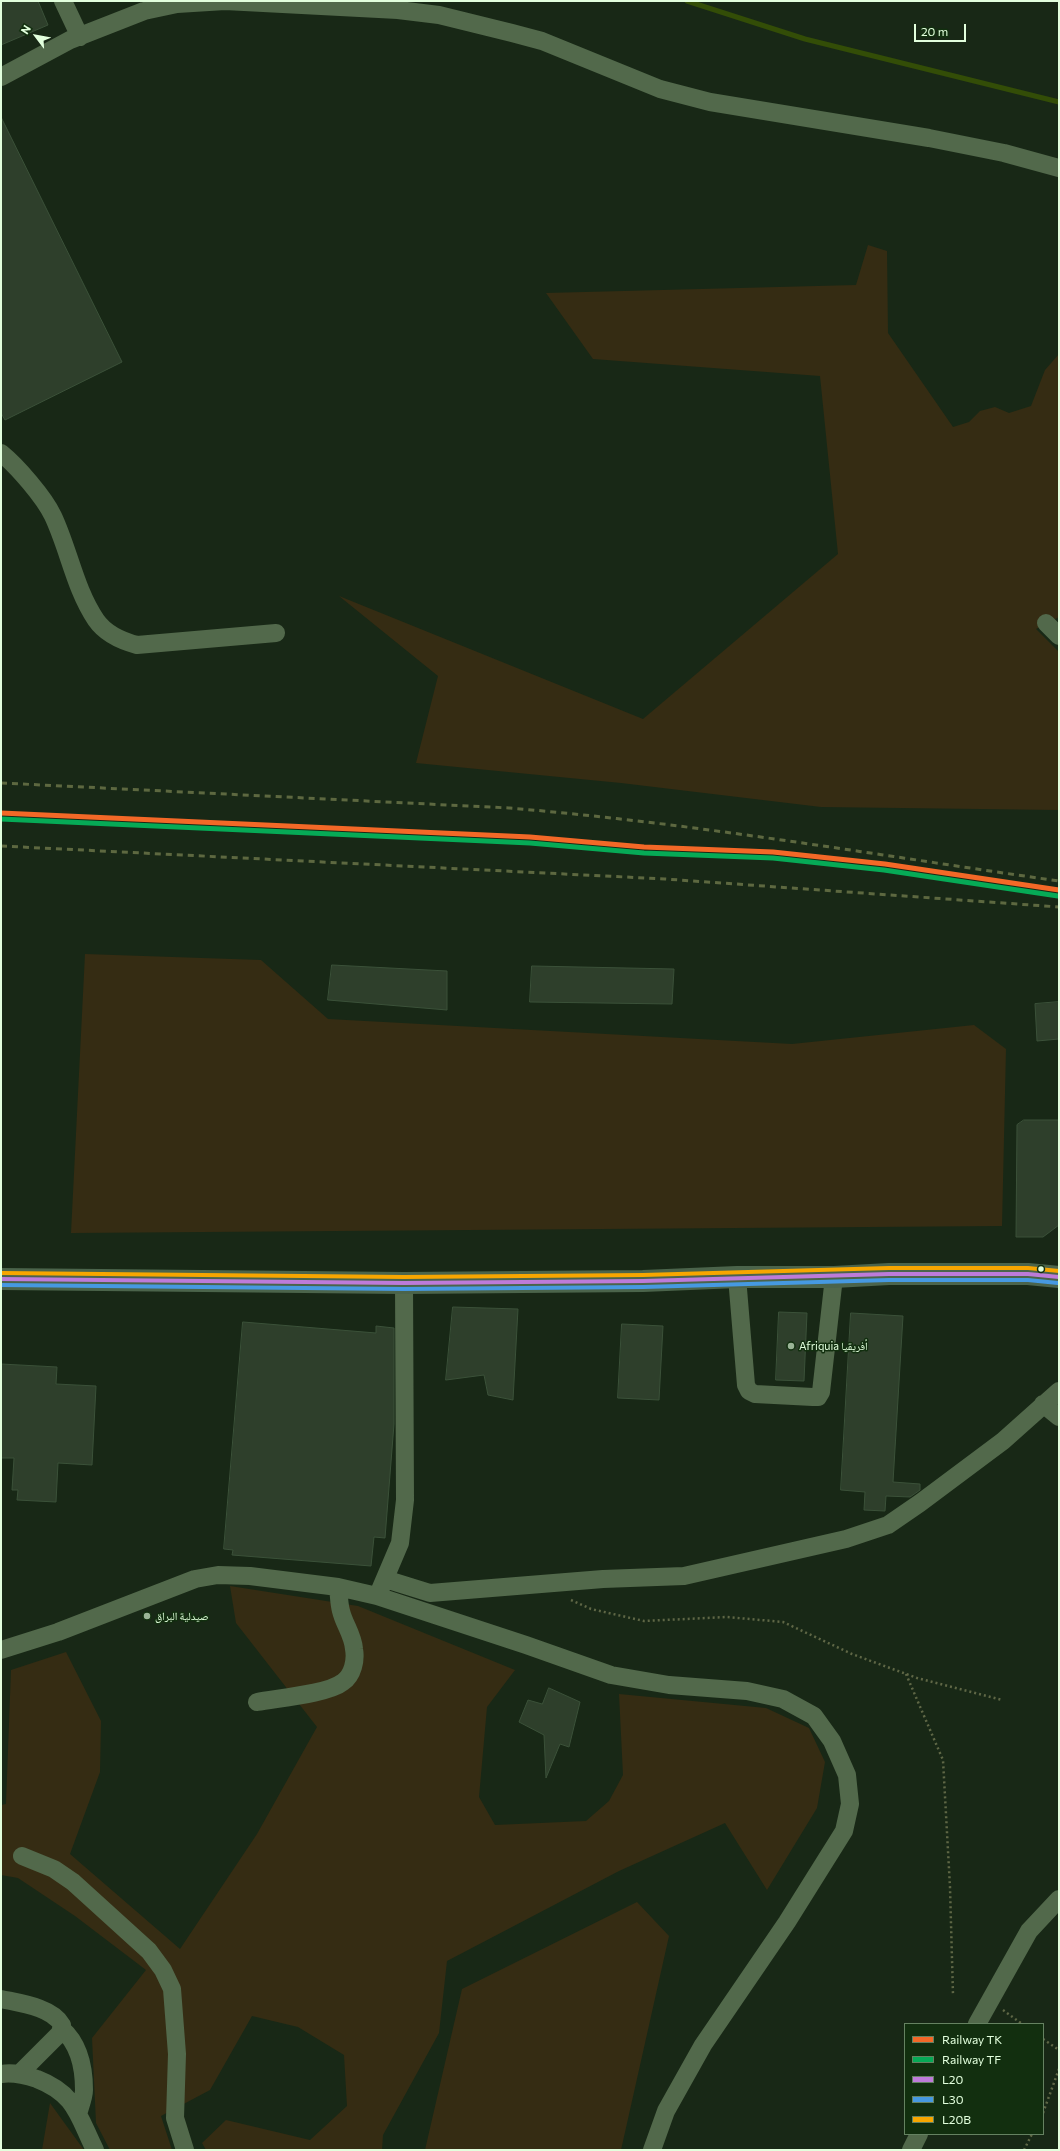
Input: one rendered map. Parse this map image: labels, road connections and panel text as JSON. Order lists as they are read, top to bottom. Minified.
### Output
{"places":["Afriquia أفريقيا","صيدلية البراق"],"lines":["rail line TK","rail line TF","transit line L20B","transit line L20","transit line L30"],"legend":["Railway TK","Railway TF","L20","L30","L20B"],"scale_bar":"20 m","north":"top left"}
